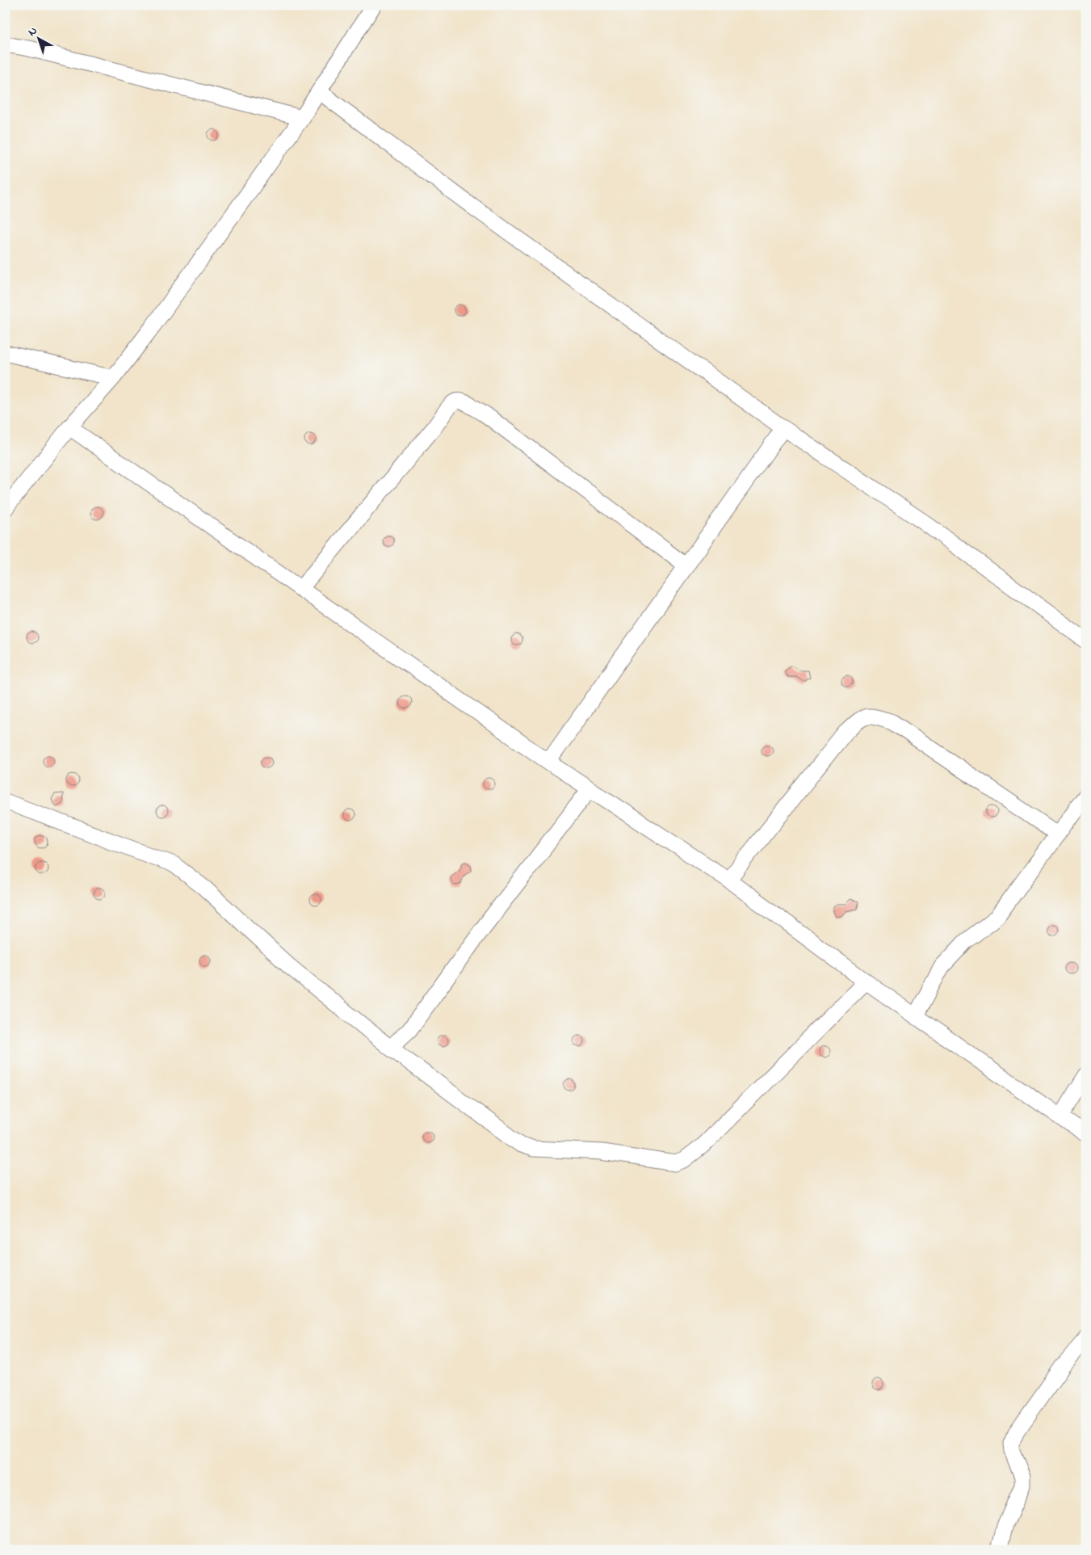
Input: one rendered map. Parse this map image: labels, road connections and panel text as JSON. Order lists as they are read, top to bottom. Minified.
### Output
{"north":"top left"}
